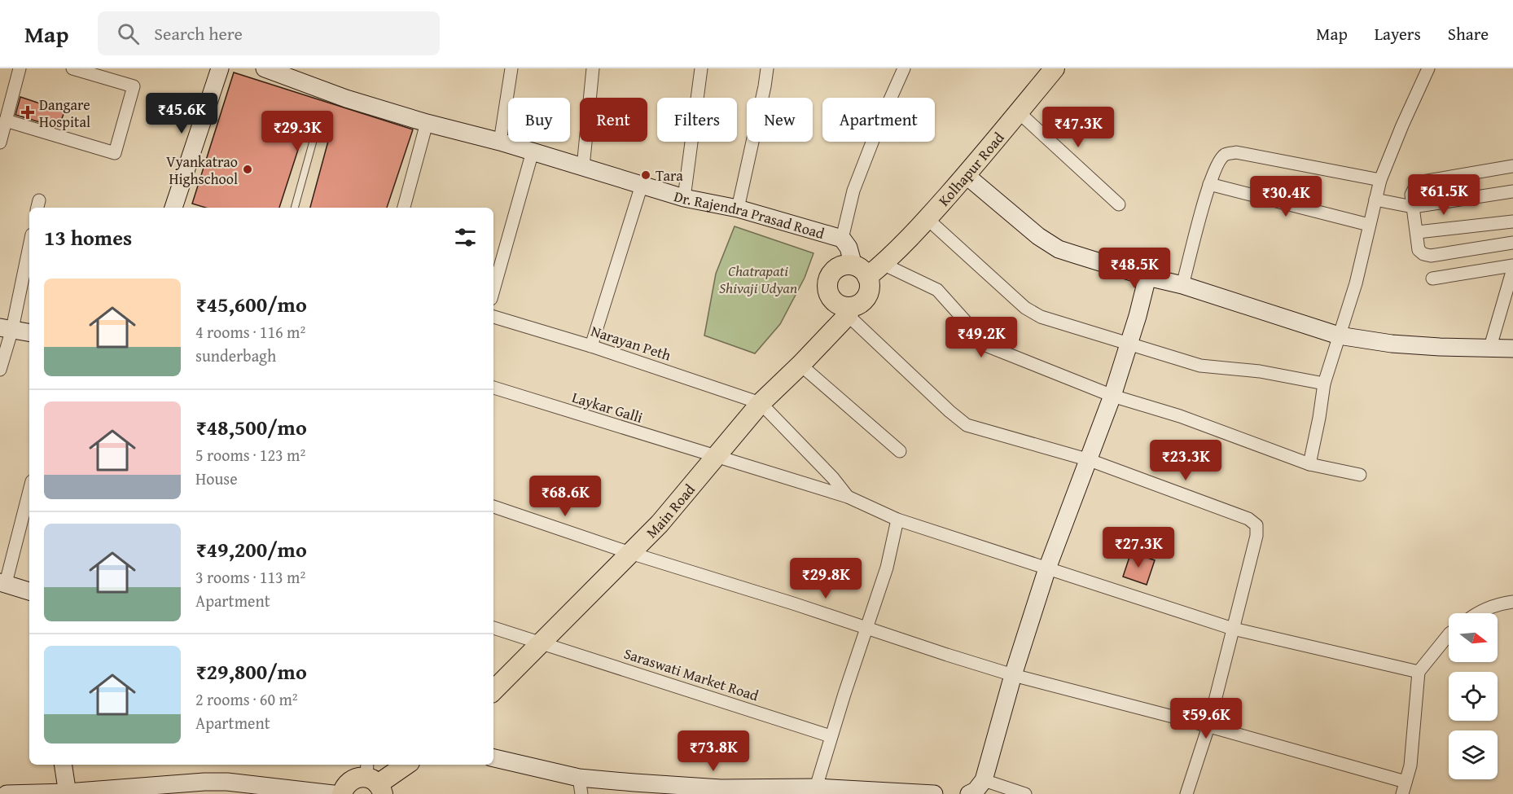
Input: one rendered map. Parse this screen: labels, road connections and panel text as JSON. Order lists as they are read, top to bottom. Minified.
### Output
{"streets":{"main road":["Kolhapur Road","Dr. Rajendra Prasad Road","Main Road"],"street":["Narayan Peth","Laykar Galli","Saraswati Market Road"]},"crossings":[["Kolhapur Road","Main Road"],["Narayan Peth","Main Road"],["Laykar Galli","Main Road"],["Main Road","Saraswati Market Road"]],"parks":["Chatrapati Shivaji Udyan"],"places":{"health":["Dangare Hospital"],"other":["Vyankatrao Highschool","Tara"]},"north":"right","page":{"header":"Map","search":"Search here","nav":["Map","Layers","Share"],"price":["₹45.6K","₹47.3K","₹29.3K","₹61.5K","₹30.4K","₹48.5K","₹49.2K","₹23.3K","₹68.6K","₹27.3K","₹29.8K","₹59.6K","₹73.8K"],"chip":["Buy","Rent","Filters","New","Apartment"],"heading":"13 homes","list":[{"name":"₹45,600/mo","note":"4 rooms · 116 m² · sunderbagh"},{"name":"₹48,500/mo","note":"5 rooms · 123 m² · House"},{"name":"₹49,200/mo","note":"3 rooms · 113 m² · Apartment"},{"name":"₹29,800/mo","note":"2 rooms · 60 m² · Apartment"}]}}
